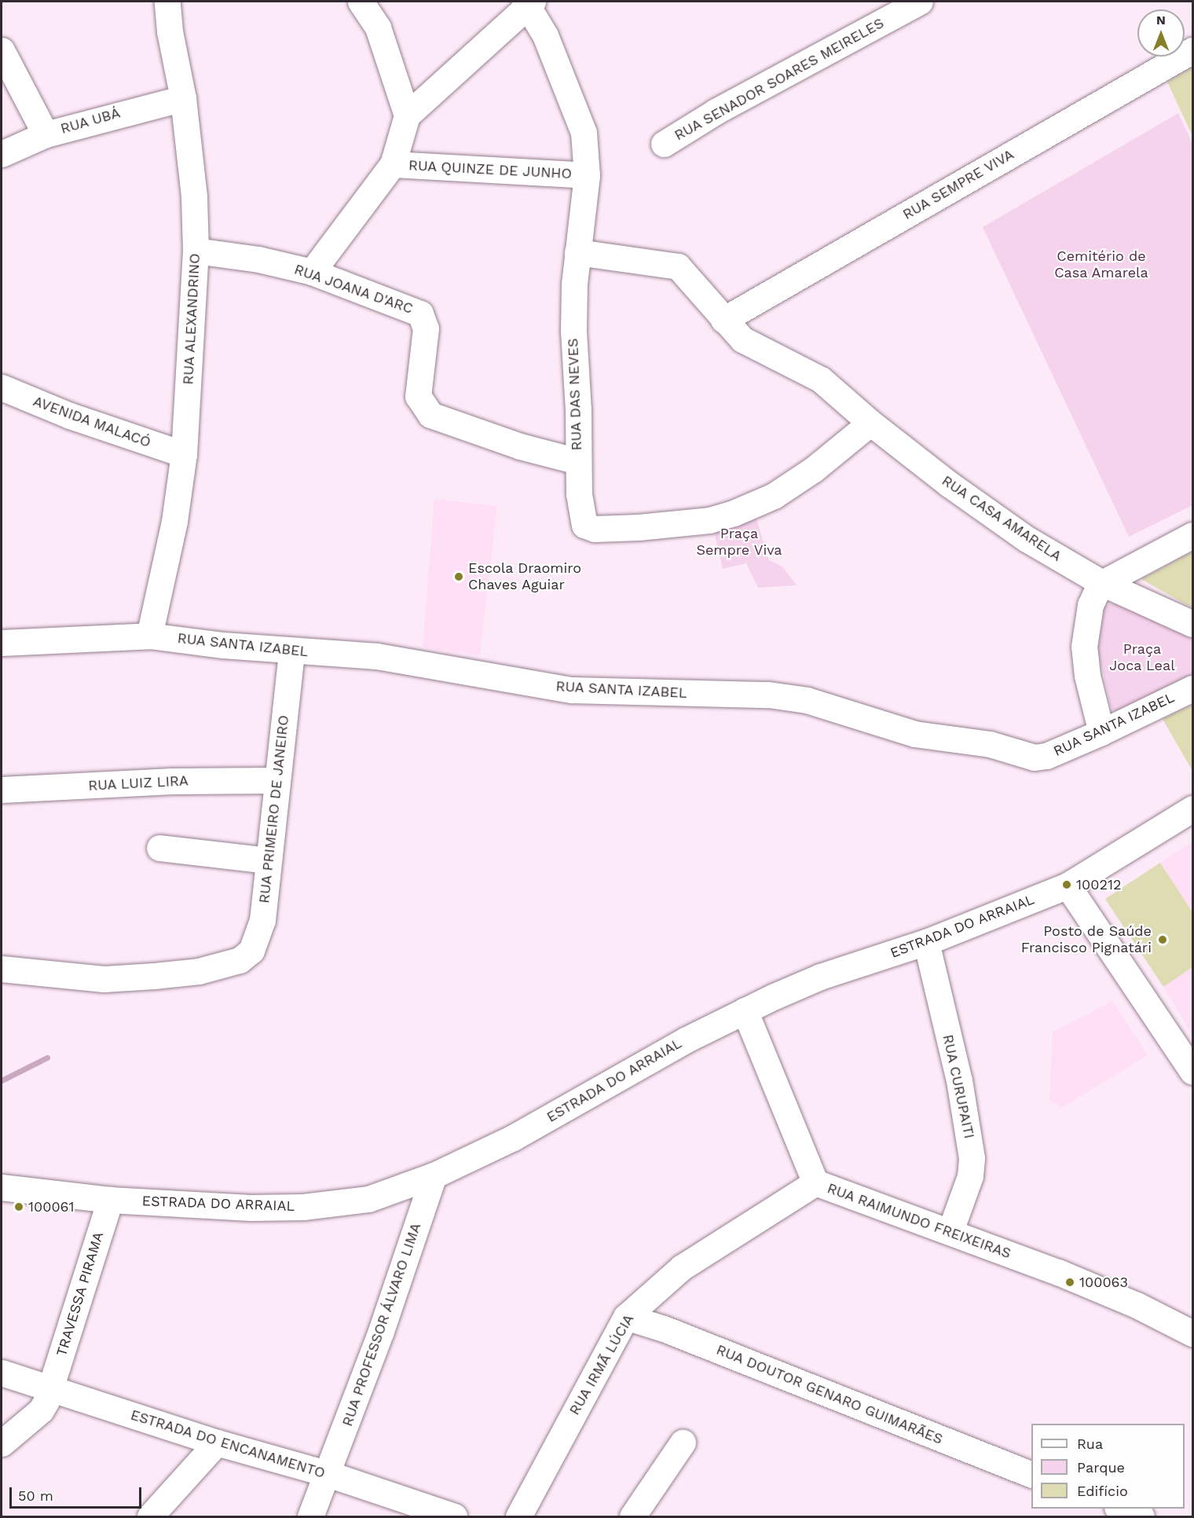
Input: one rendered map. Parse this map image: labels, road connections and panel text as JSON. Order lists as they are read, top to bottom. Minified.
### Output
{"streets":{"street":["RUA SENADOR SOARES MEIRELES","RUA UBÁ","RUA QUINZE DE JUNHO","RUA SEMPRE VIVA","RUA JOANA D'ARC","RUA ALEXANDRINO","RUA DAS NEVES","AVENIDA MALACÓ","RUA CASA AMARELA","RUA SANTA IZABEL","RUA LUIZ LIRA","RUA PRIMEIRO DE JANEIRO","ESTRADA DO ARRAIAL","RUA CURUPAITI","RUA RAIMUNDO FREIXEIRAS","TRAVESSA PIRAMA","RUA PROFESSOR ÁLVARO LIMA","RUA IRMÃ LÚCIA","RUA DOUTOR GENARO GUIMARÃES","ESTRADA DO ENCANAMENTO"]},"crossings":[["RUA UBÁ","RUA ALEXANDRINO"],["RUA QUINZE DE JUNHO","RUA DAS NEVES"],["RUA SEMPRE VIVA","RUA CASA AMARELA"],["RUA JOANA D'ARC","RUA ALEXANDRINO"],["RUA JOANA D'ARC","RUA DAS NEVES"],["RUA ALEXANDRINO","AVENIDA MALACÓ"],["RUA ALEXANDRINO","RUA SANTA IZABEL"],["RUA DAS NEVES","RUA CASA AMARELA"],["RUA SANTA IZABEL","RUA PRIMEIRO DE JANEIRO"],["RUA LUIZ LIRA","RUA PRIMEIRO DE JANEIRO"],["ESTRADA DO ARRAIAL","RUA CURUPAITI"],["ESTRADA DO ARRAIAL","RUA RAIMUNDO FREIXEIRAS"],["ESTRADA DO ARRAIAL","TRAVESSA PIRAMA"],["ESTRADA DO ARRAIAL","RUA PROFESSOR ÁLVARO LIMA"],["RUA CURUPAITI","RUA RAIMUNDO FREIXEIRAS"],["RUA RAIMUNDO FREIXEIRAS","RUA IRMÃ LÚCIA"],["TRAVESSA PIRAMA","ESTRADA DO ENCANAMENTO"],["RUA PROFESSOR ÁLVARO LIMA","ESTRADA DO ENCANAMENTO"],["RUA IRMÃ LÚCIA","RUA DOUTOR GENARO GUIMARÃES"]],"parks":["Cemitério de Casa Amarela","Praça Sempre Viva","Praça Joca Leal"],"places":["Escola Draomiro Chaves Aguiar","100212","Posto de Saúde Francisco Pignatári","100061","100063"],"legend":["Rua","Parque","Edifício"],"scale_bar":"50 m","north":"top"}
